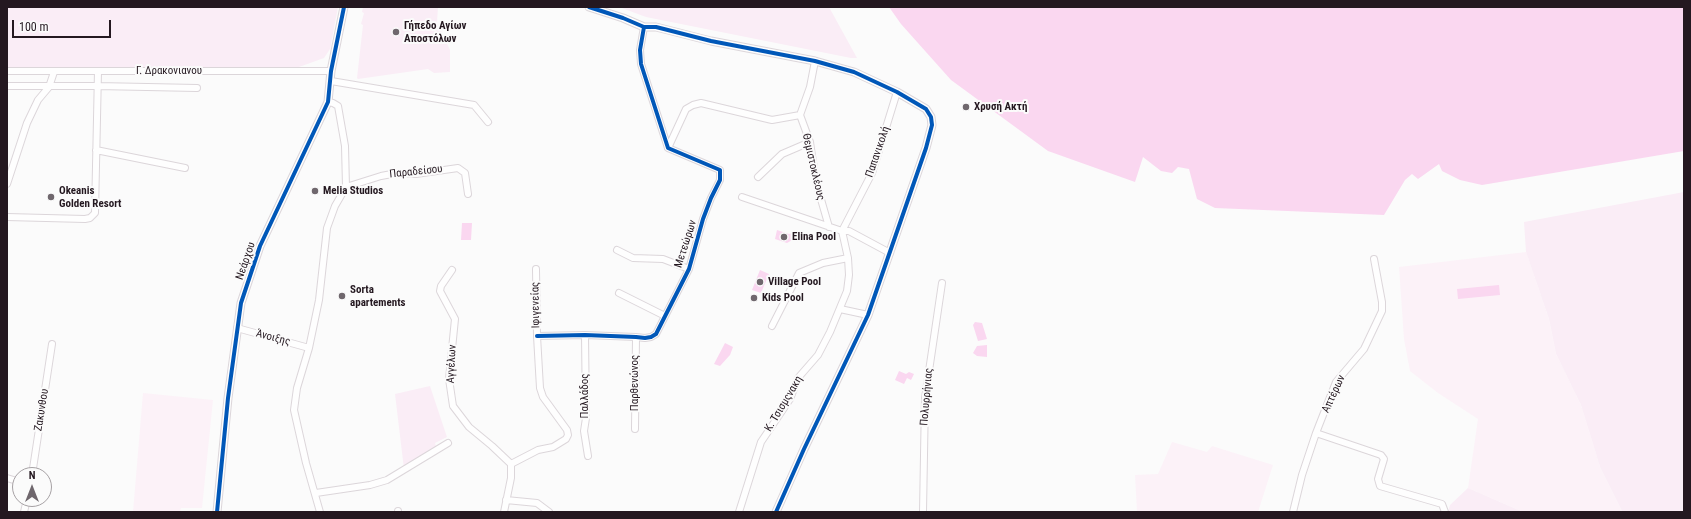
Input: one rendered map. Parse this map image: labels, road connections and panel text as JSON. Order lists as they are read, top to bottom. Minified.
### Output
{"streets":{"street":["Γ. Δρακονιανου","Παπανικολή","Θεμιστοκλέους","Παραδείσου","Μετεώρων","Νεάρχου","Ιφιγενείας","Άνοιξης","Αγγέλων","Παρθενώνος","Απτέρων","Παλλάδος","Πολυρρήνιας","Κ. Τσισμςνακη","Ζακυνθου"]},"crossings":[["Γ. Δρακονιανου","Νεάρχου"],["Παπανικολή","Κ. Τσισμςνακη"],["Μετεώρων","Ιφιγενείας"],["Μετεώρων","Παρθενώνος"],["Μετεώρων","Παλλάδος"],["Νεάρχου","Άνοιξης"],["Ιφιγενείας","Αγγέλων"]],"places":["Γήπεδο Αγίων Αποστόλων","Χρυσή Ακτή","Melia Studios","Okeanis Golden Resort","Elina Pool","Village Pool","Sorta apartements","Kids Pool"],"scale_bar":"100 m","north":"top"}
